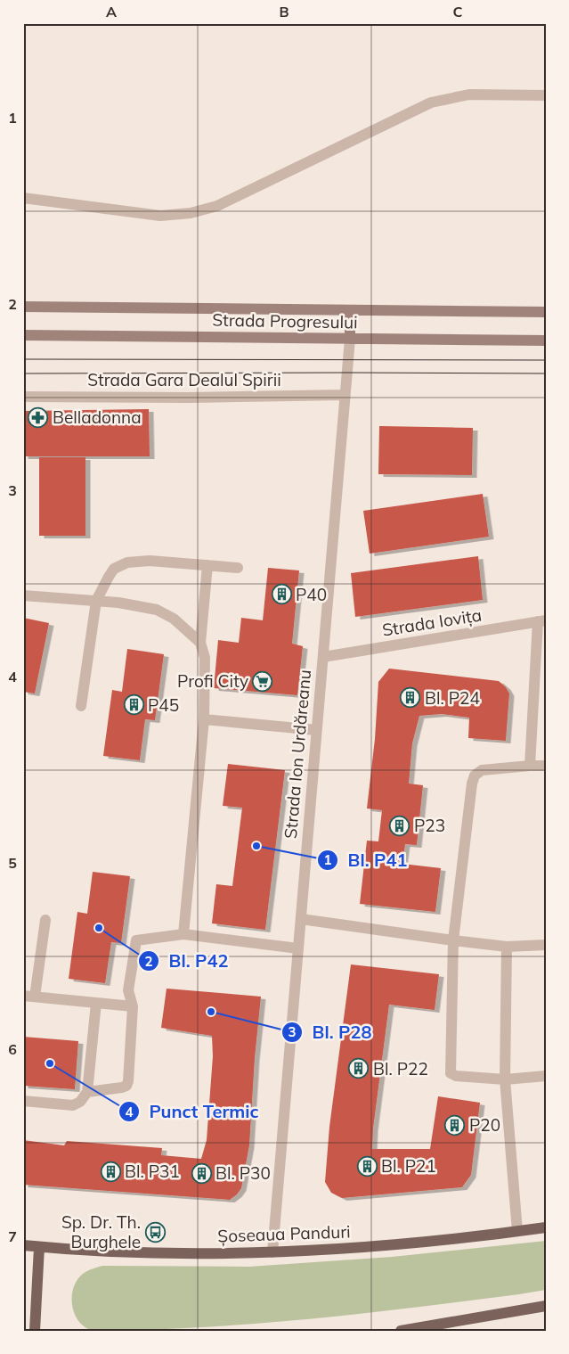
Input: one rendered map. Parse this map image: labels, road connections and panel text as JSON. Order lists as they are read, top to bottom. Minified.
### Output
{"streets":{"main road":["Strada Progresului","Șoseaua Panduri"],"street":["Strada Gara Dealul Spirii","Strada Iovița","Strada Ion Urdăreanu"]},"crossings":[["Strada Progresului","Strada Ion Urdăreanu"],["Strada Gara Dealul Spirii","Strada Ion Urdăreanu"],["Strada Iovița","Strada Ion Urdăreanu"],["Strada Ion Urdăreanu","Șoseaua Panduri"]],"places":{"pharmacy":["Belladonna"],"building":["P40","Bl. P24","P45","P23","Bl. P22","P20","Bl. P21","Bl. P31","Bl. P30"],"supermarket":["Profi City"],"other":["Bl. P41","Bl. P42","Bl. P28","Punct Termic"],"bus stop":["Sp. Dr. Th. Burghele"]},"grid":{"columns":["A","B","C"],"rows":["1","2","3","4","5","6","7"]}}
